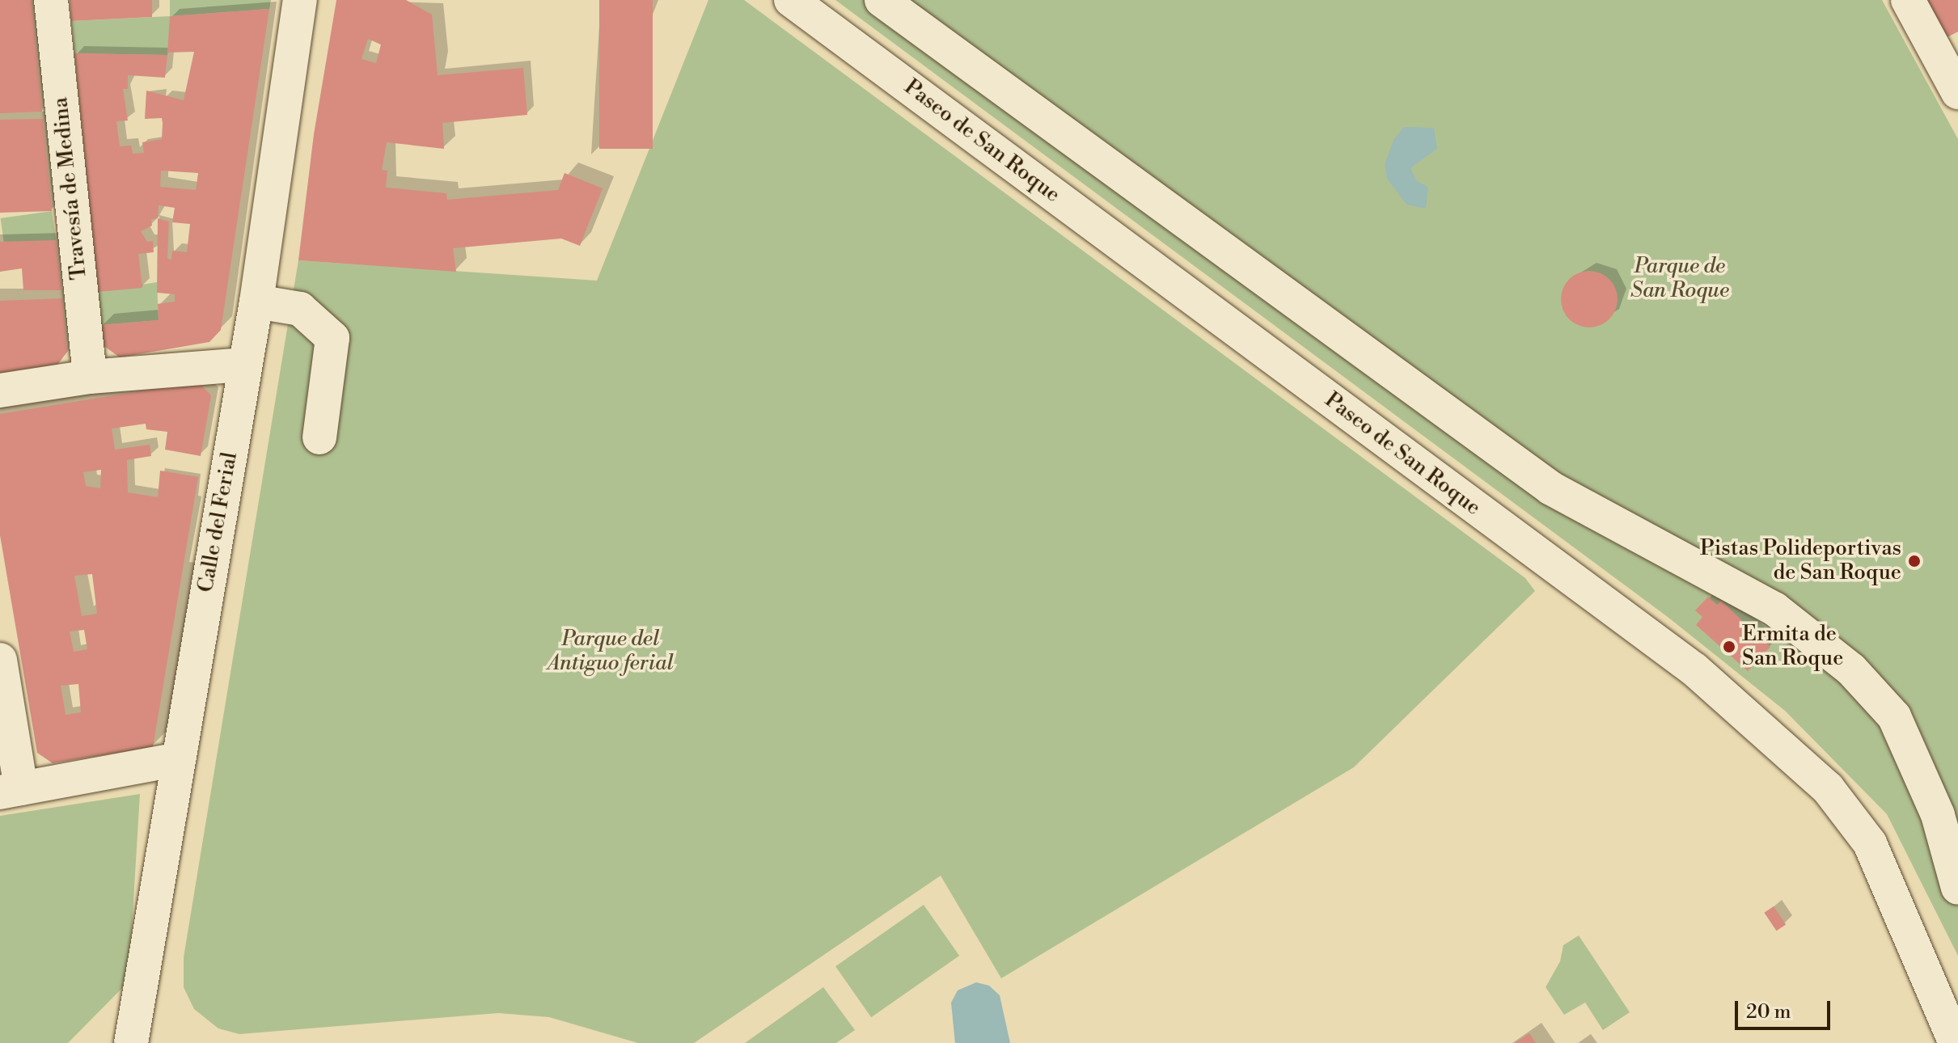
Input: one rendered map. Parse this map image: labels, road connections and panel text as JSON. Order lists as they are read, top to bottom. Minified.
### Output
{"streets":{"street":["Paseo de San Roque","Travesía de Medina","Calle del Ferial"]},"parks":["Parque de San Roque","Parque del Antiguo ferial"],"places":["Pistas Polideportivas de San Roque","Ermita de San Roque"],"scale_bar":"20 m"}
